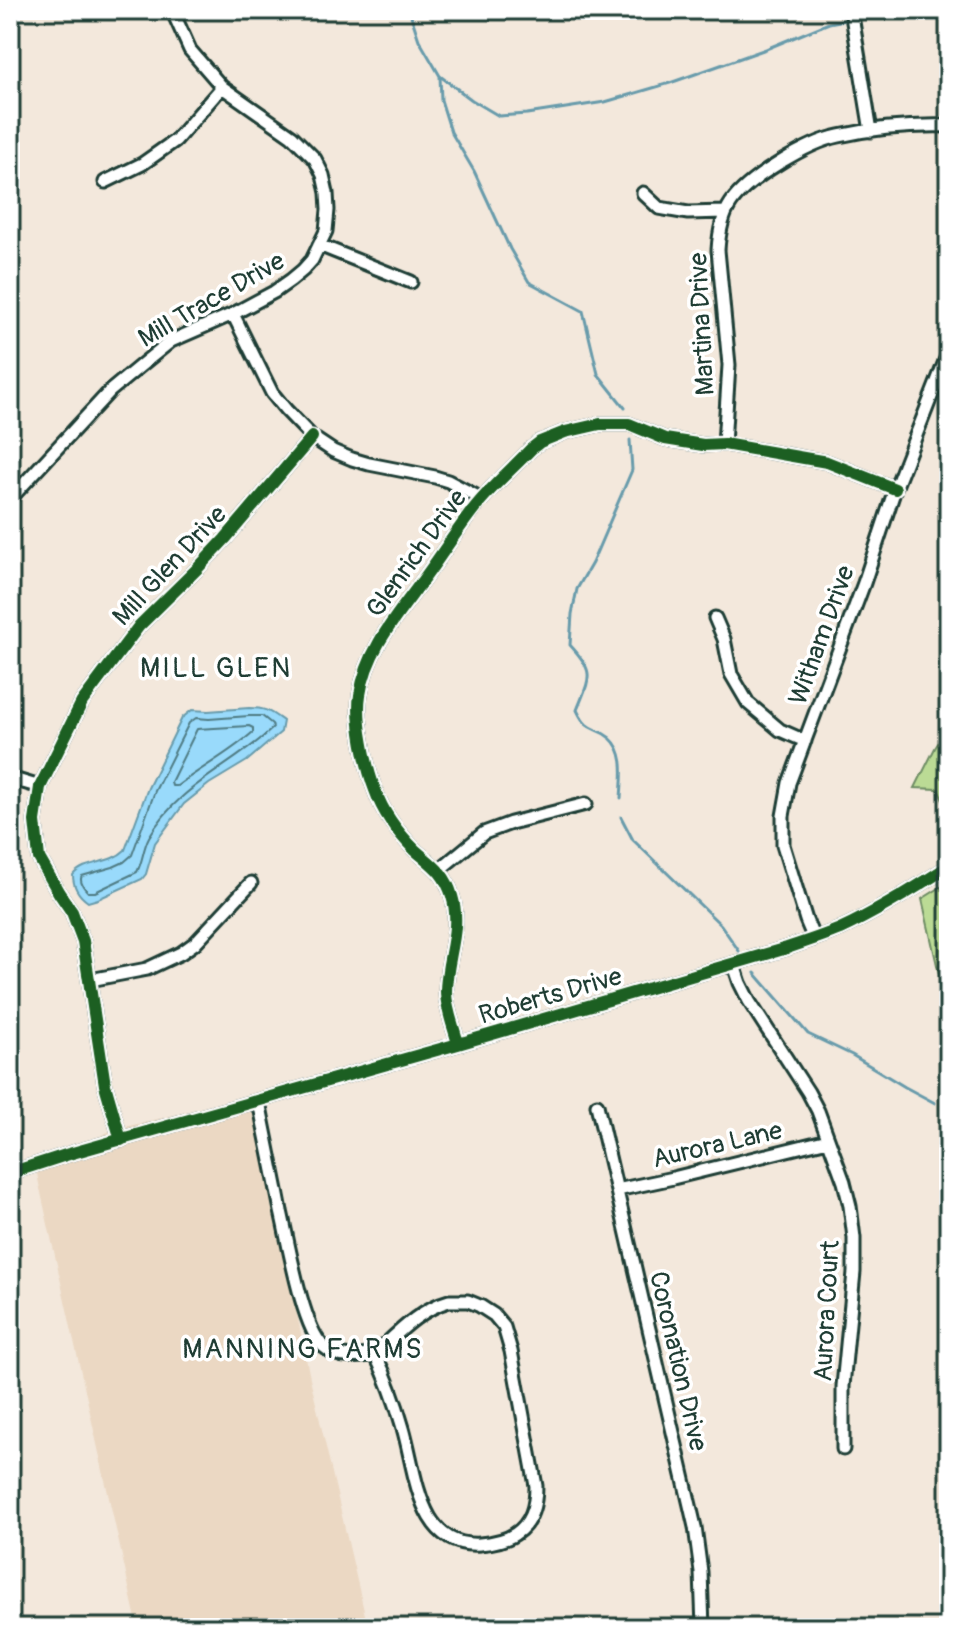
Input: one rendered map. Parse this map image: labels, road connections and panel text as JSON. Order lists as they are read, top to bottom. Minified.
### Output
{"streets":{"street":["Mill Trace Drive","Martina Drive","Glenrich Drive","Mill Glen Drive","Witham Drive","Roberts Drive","Aurora Lane","Aurora Court","Coronation Drive"]},"crossings":[["Martina Drive","Glenrich Drive"],["Glenrich Drive","Witham Drive"],["Glenrich Drive","Roberts Drive"],["Mill Glen Drive","Roberts Drive"],["Witham Drive","Roberts Drive"],["Roberts Drive","Aurora Court"],["Aurora Lane","Aurora Court"],["Aurora Lane","Coronation Drive"]],"districts":["MILL GLEN","MANNING FARMS"]}
